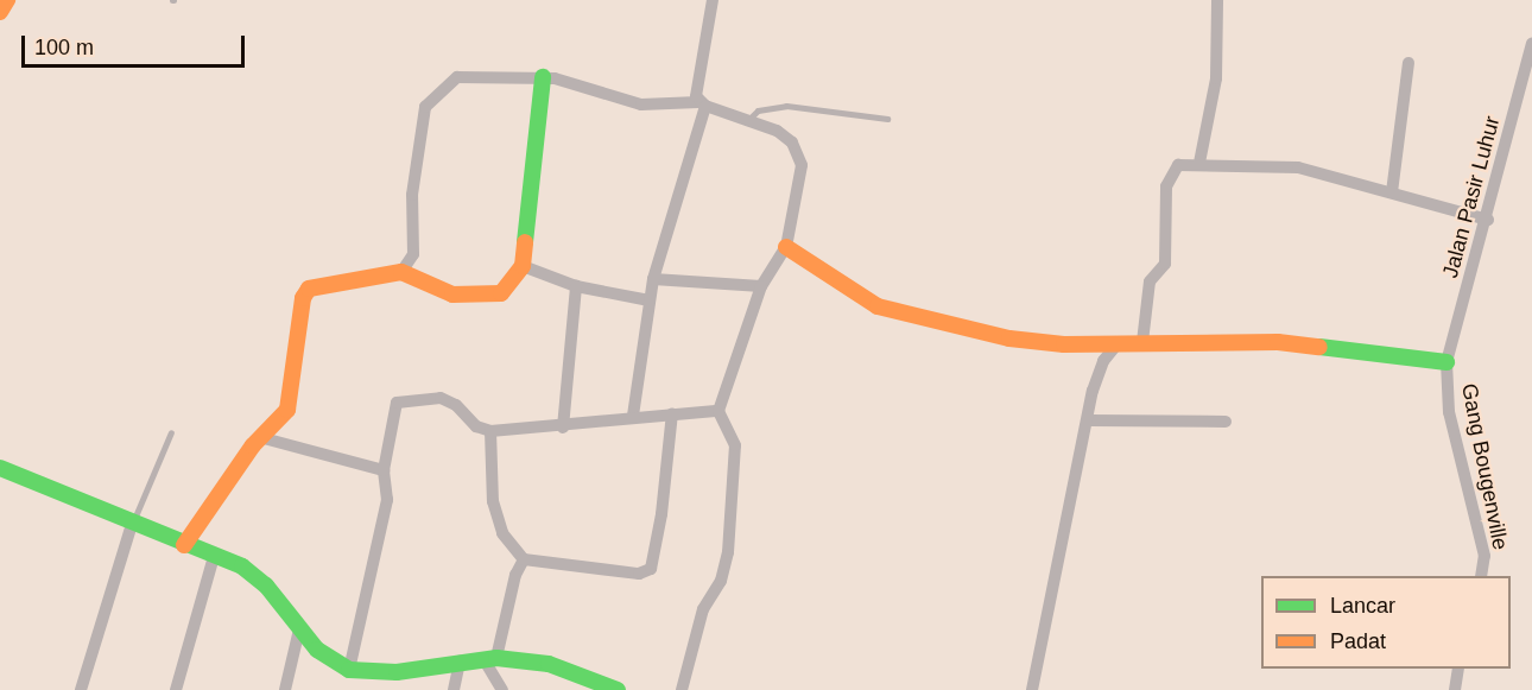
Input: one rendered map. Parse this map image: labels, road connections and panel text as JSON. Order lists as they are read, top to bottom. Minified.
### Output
{"streets":{"street":["Jalan Pasir Luhur","Gang Bougenville"]},"crossings":[["Jalan Pasir Luhur","Gang Bougenville"]],"legend":["Lancar","Padat"],"scale_bar":"100 m"}
